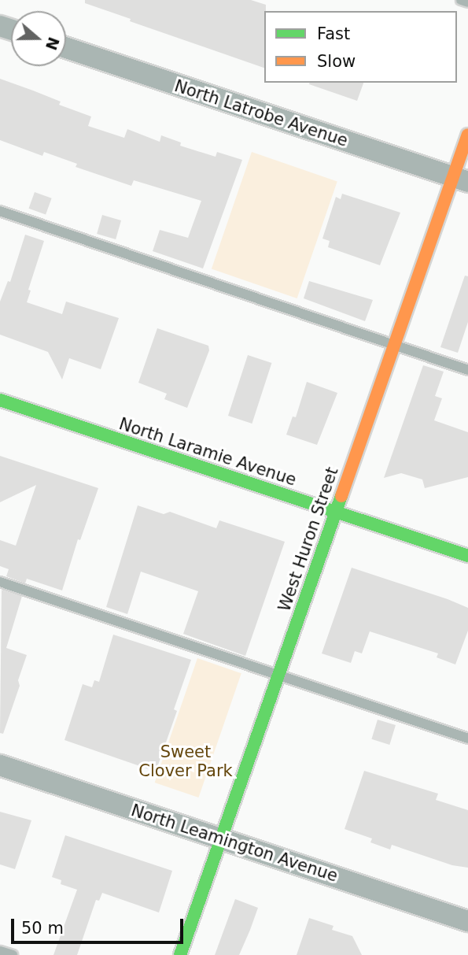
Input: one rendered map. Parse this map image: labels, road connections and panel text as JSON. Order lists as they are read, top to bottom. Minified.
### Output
{"streets":{"street":["North Latrobe Avenue","North Laramie Avenue","West Huron Street","North Leamington Avenue"]},"crossings":[["North Latrobe Avenue","West Huron Street"],["North Laramie Avenue","West Huron Street"],["West Huron Street","North Leamington Avenue"]],"parks":["Sweet Clover Park"],"legend":["Fast","Slow"],"scale_bar":"50 m","north":"right"}
